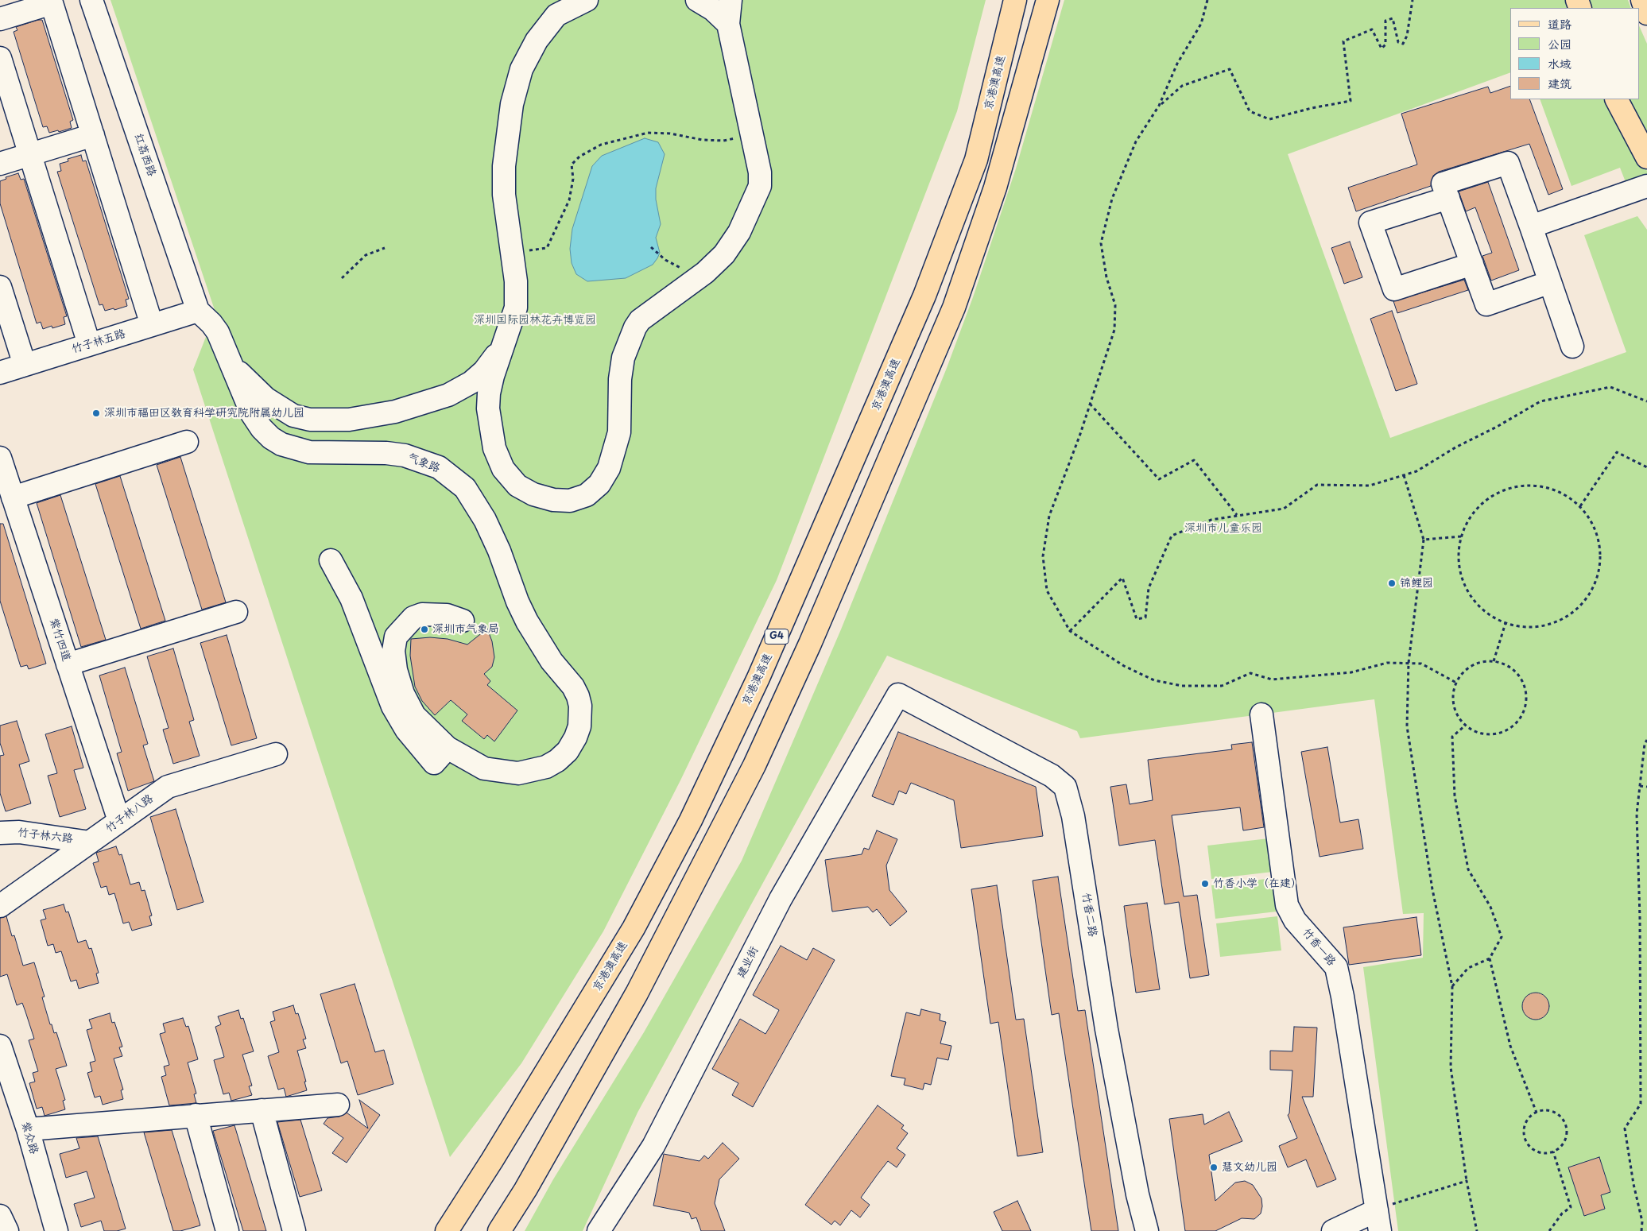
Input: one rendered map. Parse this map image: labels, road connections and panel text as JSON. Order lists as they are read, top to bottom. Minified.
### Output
{"streets":{"main road":["京港澳高速","G4"],"street":["红荔西路","竹子林五路","气象路","紫竹四道","竹子林八路","竹子林六路","竹香二路","竹香一路","建业街","紫众路"]},"crossings":[["红荔西路","竹子林五路"],["红荔西路","气象路"],["竹子林五路","气象路"],["紫竹四道","竹子林八路"],["竹子林八路","竹子林六路"],["竹香二路","建业街"]],"parks":["深圳国际园林花卉博览园","深圳市儿童乐园"],"places":["深圳市福田区教育科学研究院附属幼儿园","锦鲤园","深圳市气象局","竹香小学（在建）","慧文幼儿园"],"legend":["道路","公园","水域","建筑"]}
